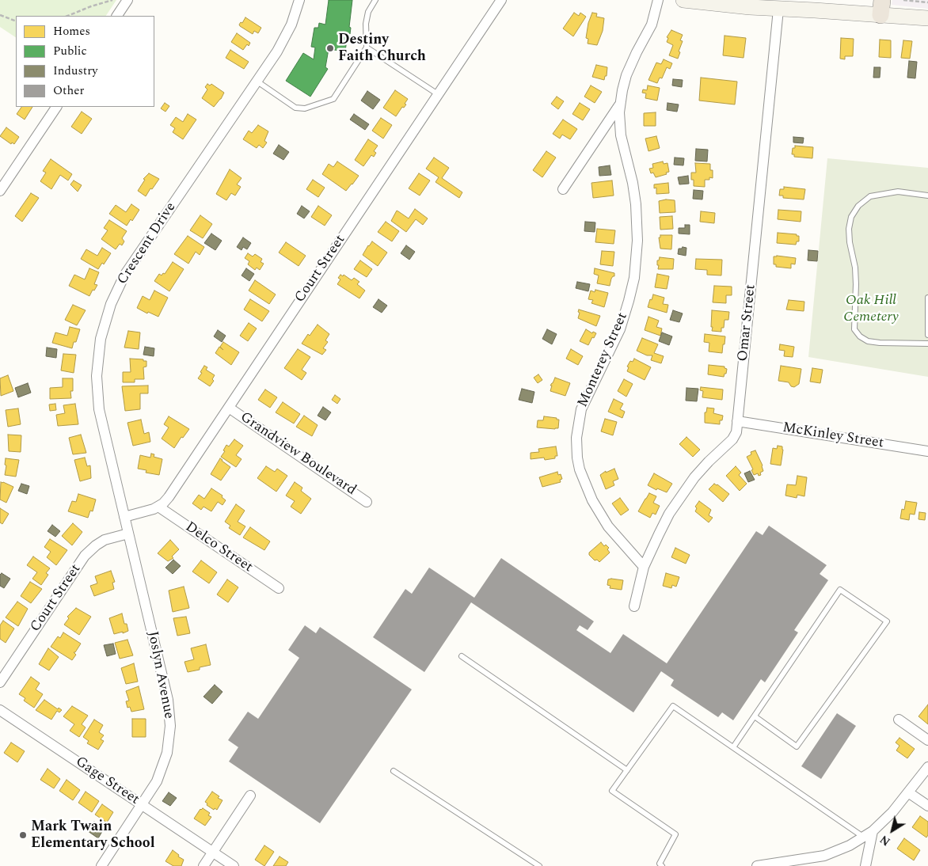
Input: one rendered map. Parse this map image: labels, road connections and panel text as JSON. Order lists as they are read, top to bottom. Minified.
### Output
{"streets":{"street":["Crescent Drive","Court Street","Omar Street","Monterey Street","McKinley Street","Grandview Boulevard","Delco Street","Joslyn Avenue","Gage Street"]},"crossings":[["Crescent Drive","Court Street"],["Crescent Drive","Joslyn Avenue"],["Court Street","Grandview Boulevard"],["Court Street","Delco Street"],["Court Street","Joslyn Avenue"],["Omar Street","Monterey Street"],["Omar Street","McKinley Street"],["Joslyn Avenue","Gage Street"]],"parks":["Oak Hill Cemetery"],"places":["Destiny Faith Church","Mark Twain Elementary School"],"legend":["Homes","Public","Industry","Other"],"north":"bottom left"}
